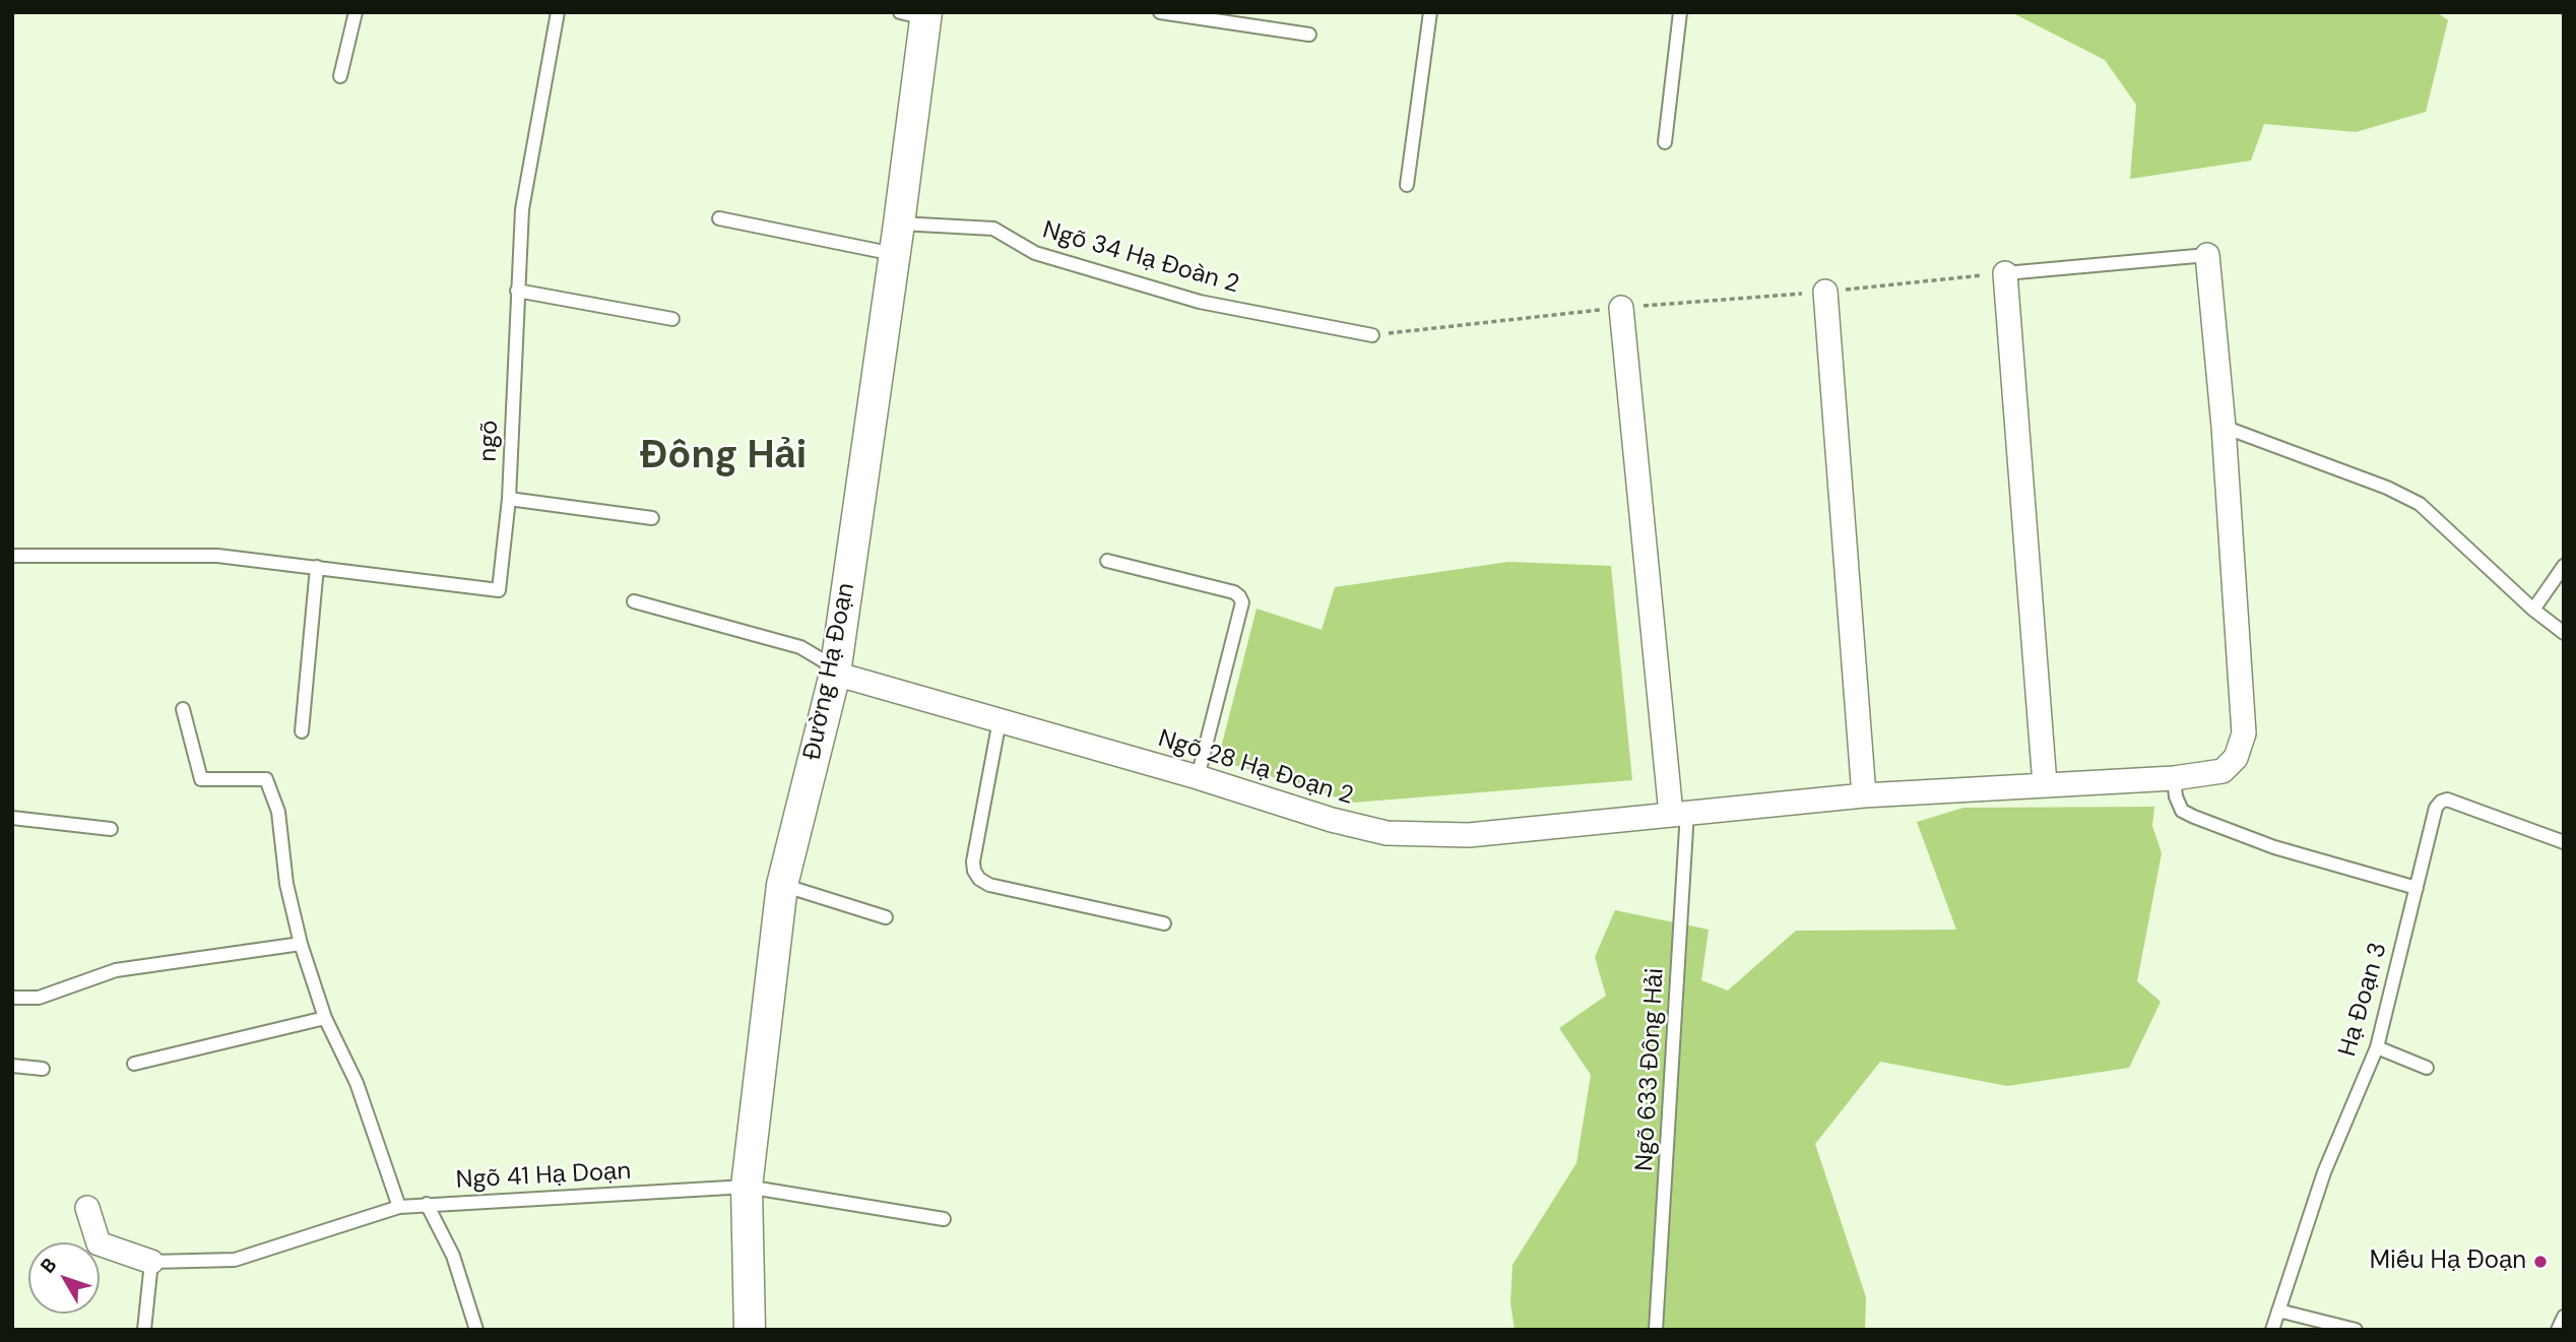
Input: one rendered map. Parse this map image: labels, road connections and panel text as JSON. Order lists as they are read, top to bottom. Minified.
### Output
{"streets":{"street":["Đường Hạ Đoạn","Ngõ 28 Hạ Đoạn 2"],"lane":["Ngõ 34 Hạ Đoàn 2","ngõ","Hạ Đoạn 3","Ngõ 633 Đông Hải","Ngõ 41 Hạ Doạn"]},"crossings":[["Ngõ 34 Hạ Đoàn 2","Đường Hạ Đoạn"],["Đường Hạ Đoạn","Ngõ 28 Hạ Đoạn 2"],["Đường Hạ Đoạn","Ngõ 41 Hạ Doạn"],["Ngõ 28 Hạ Đoạn 2","Ngõ 633 Đông Hải"]],"districts":["Đông Hải"],"places":["Miếu Hạ Đoạn"],"north":"top left"}
